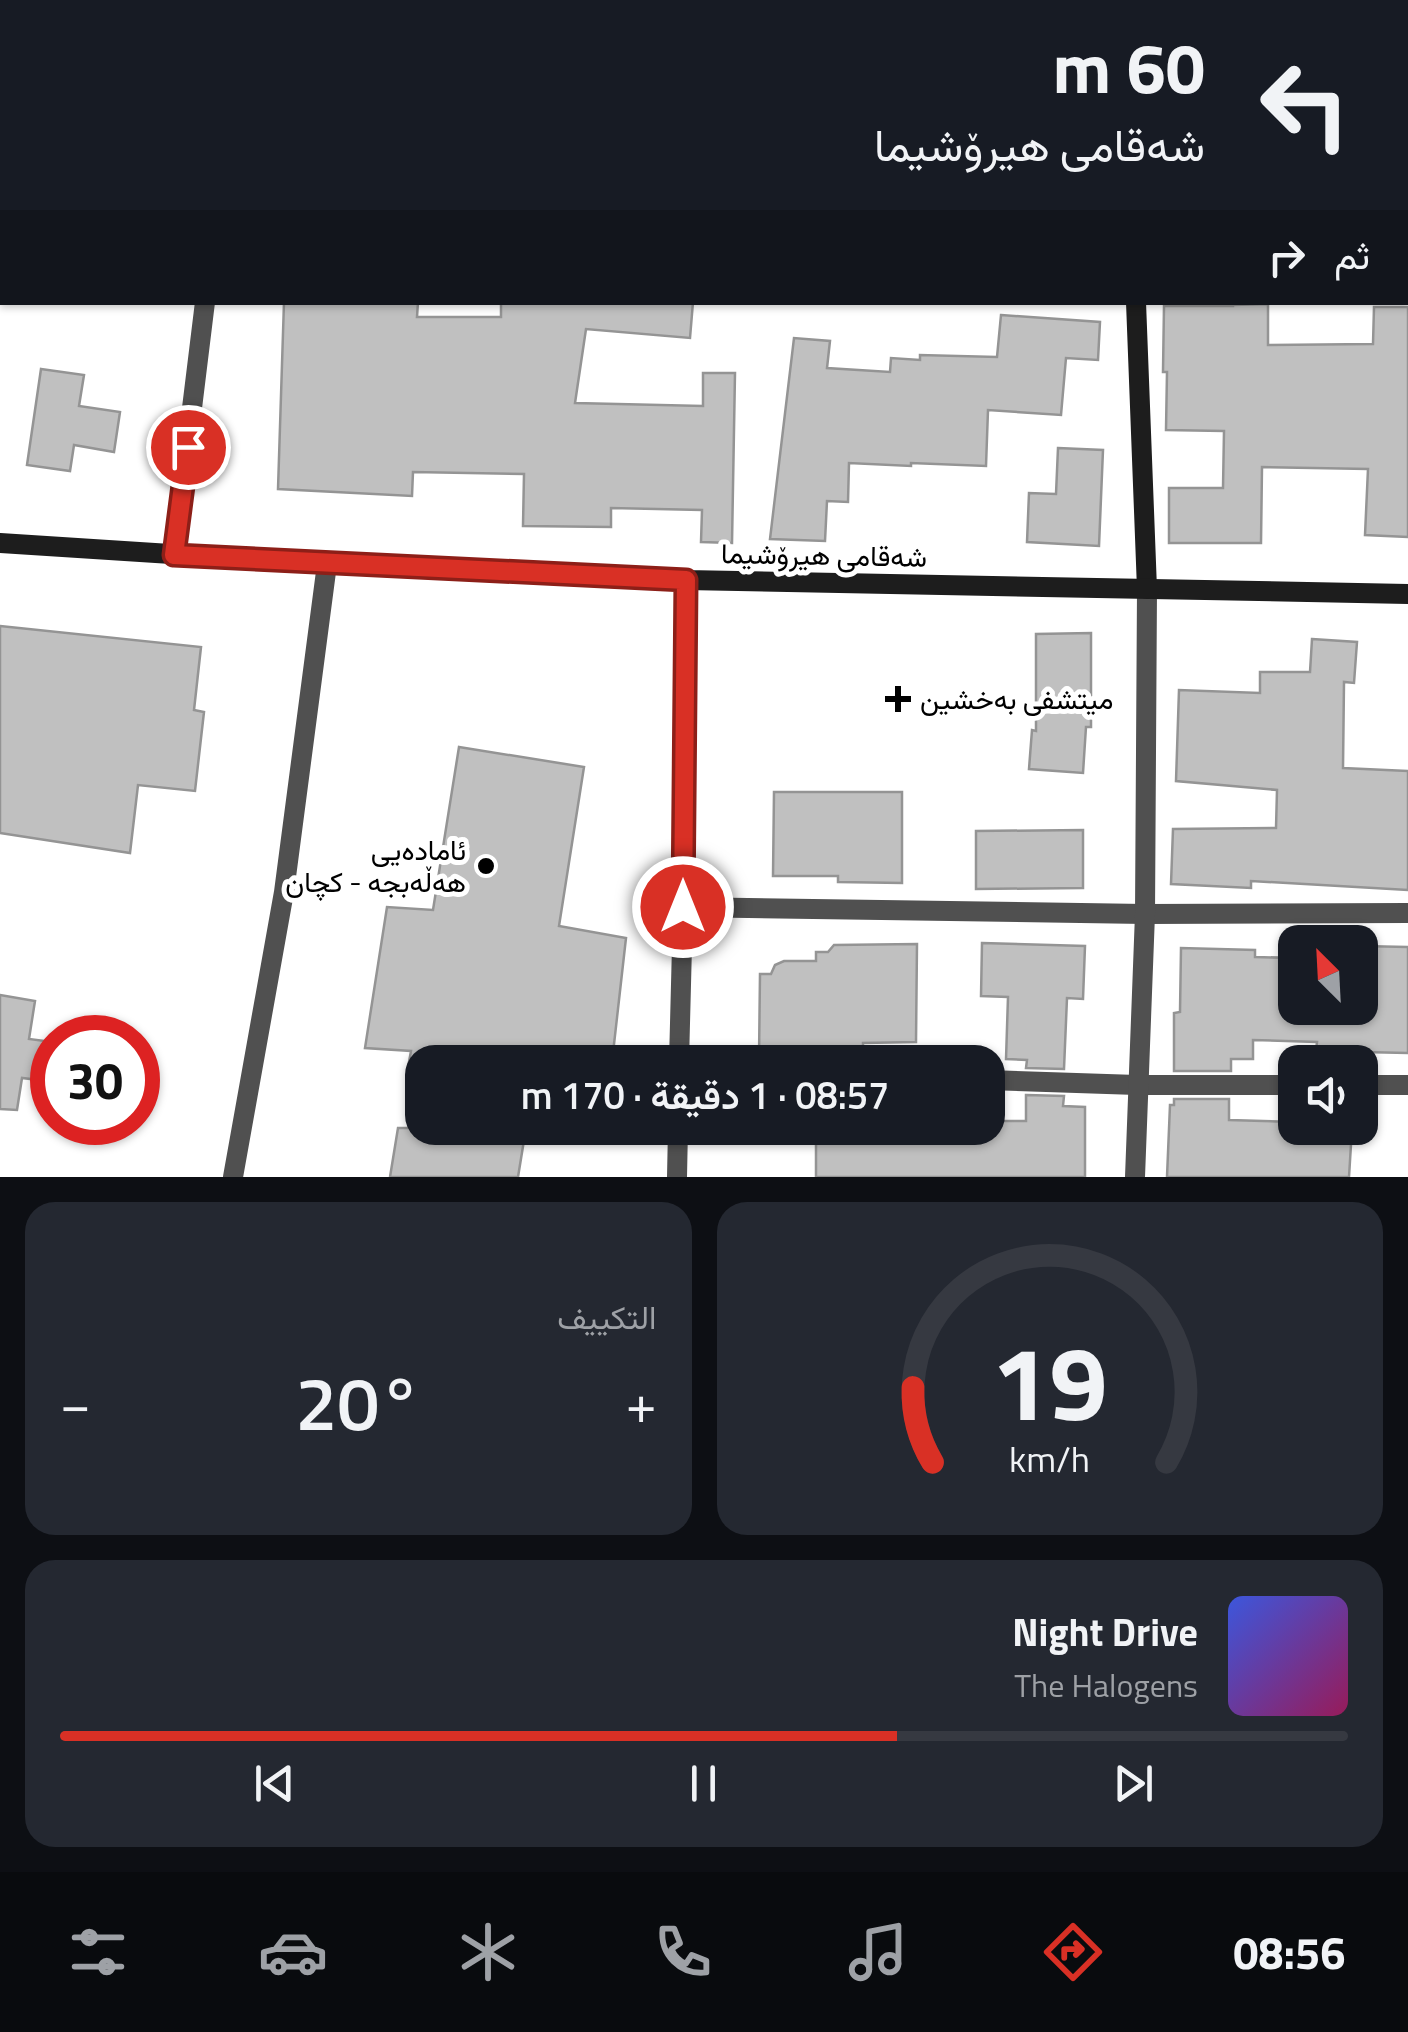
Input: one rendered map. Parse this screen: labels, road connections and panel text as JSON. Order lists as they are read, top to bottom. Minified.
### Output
{"streets":{"main road":["شەقامی هیرۆشیما"]},"places":{"health":["میتشفی بەخشین"],"other":["ئامادەیی هەڵەبجە - کچان"]},"north":"top left","page":{"turn":["60 m","شەقامی هیرۆشیما"],"then":"ثم","limit":"30","trip":"08:57 · 1 دقيقة · 170 m","tile":"التكييف","heat":["−","20°","+"],"song":["Night Drive","The Halogens"],"tabs":"08:56","gauge":["19","km/h"]}}
